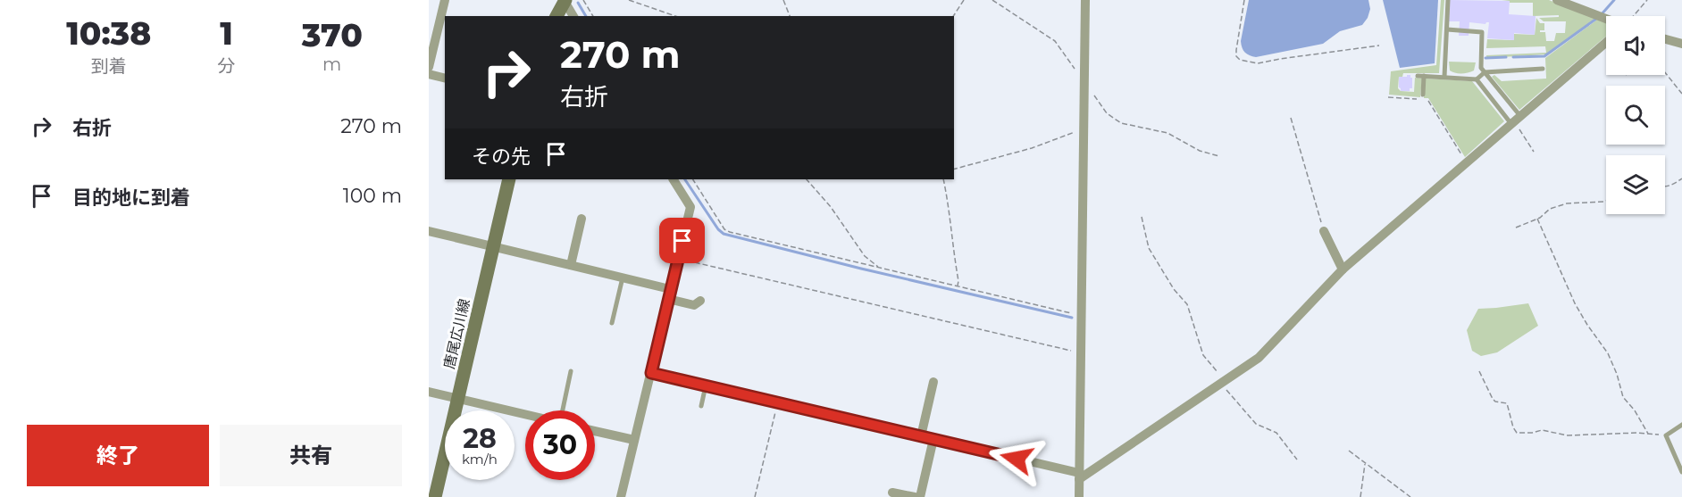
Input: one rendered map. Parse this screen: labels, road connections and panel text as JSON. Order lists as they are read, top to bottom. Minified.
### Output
{"streets":{"main road":["唐尾広川線"]},"page":{"eta":["10:38","到着","1","分","370","m"],"turn":["270 m","右折"],"list":[{"name":"右折","value":"270 m"},{"name":"目的地に到着","value":"100 m"}],"then":"その先","speed":"28 km/h","limit":"30","buttons":["終了","共有"]}}
